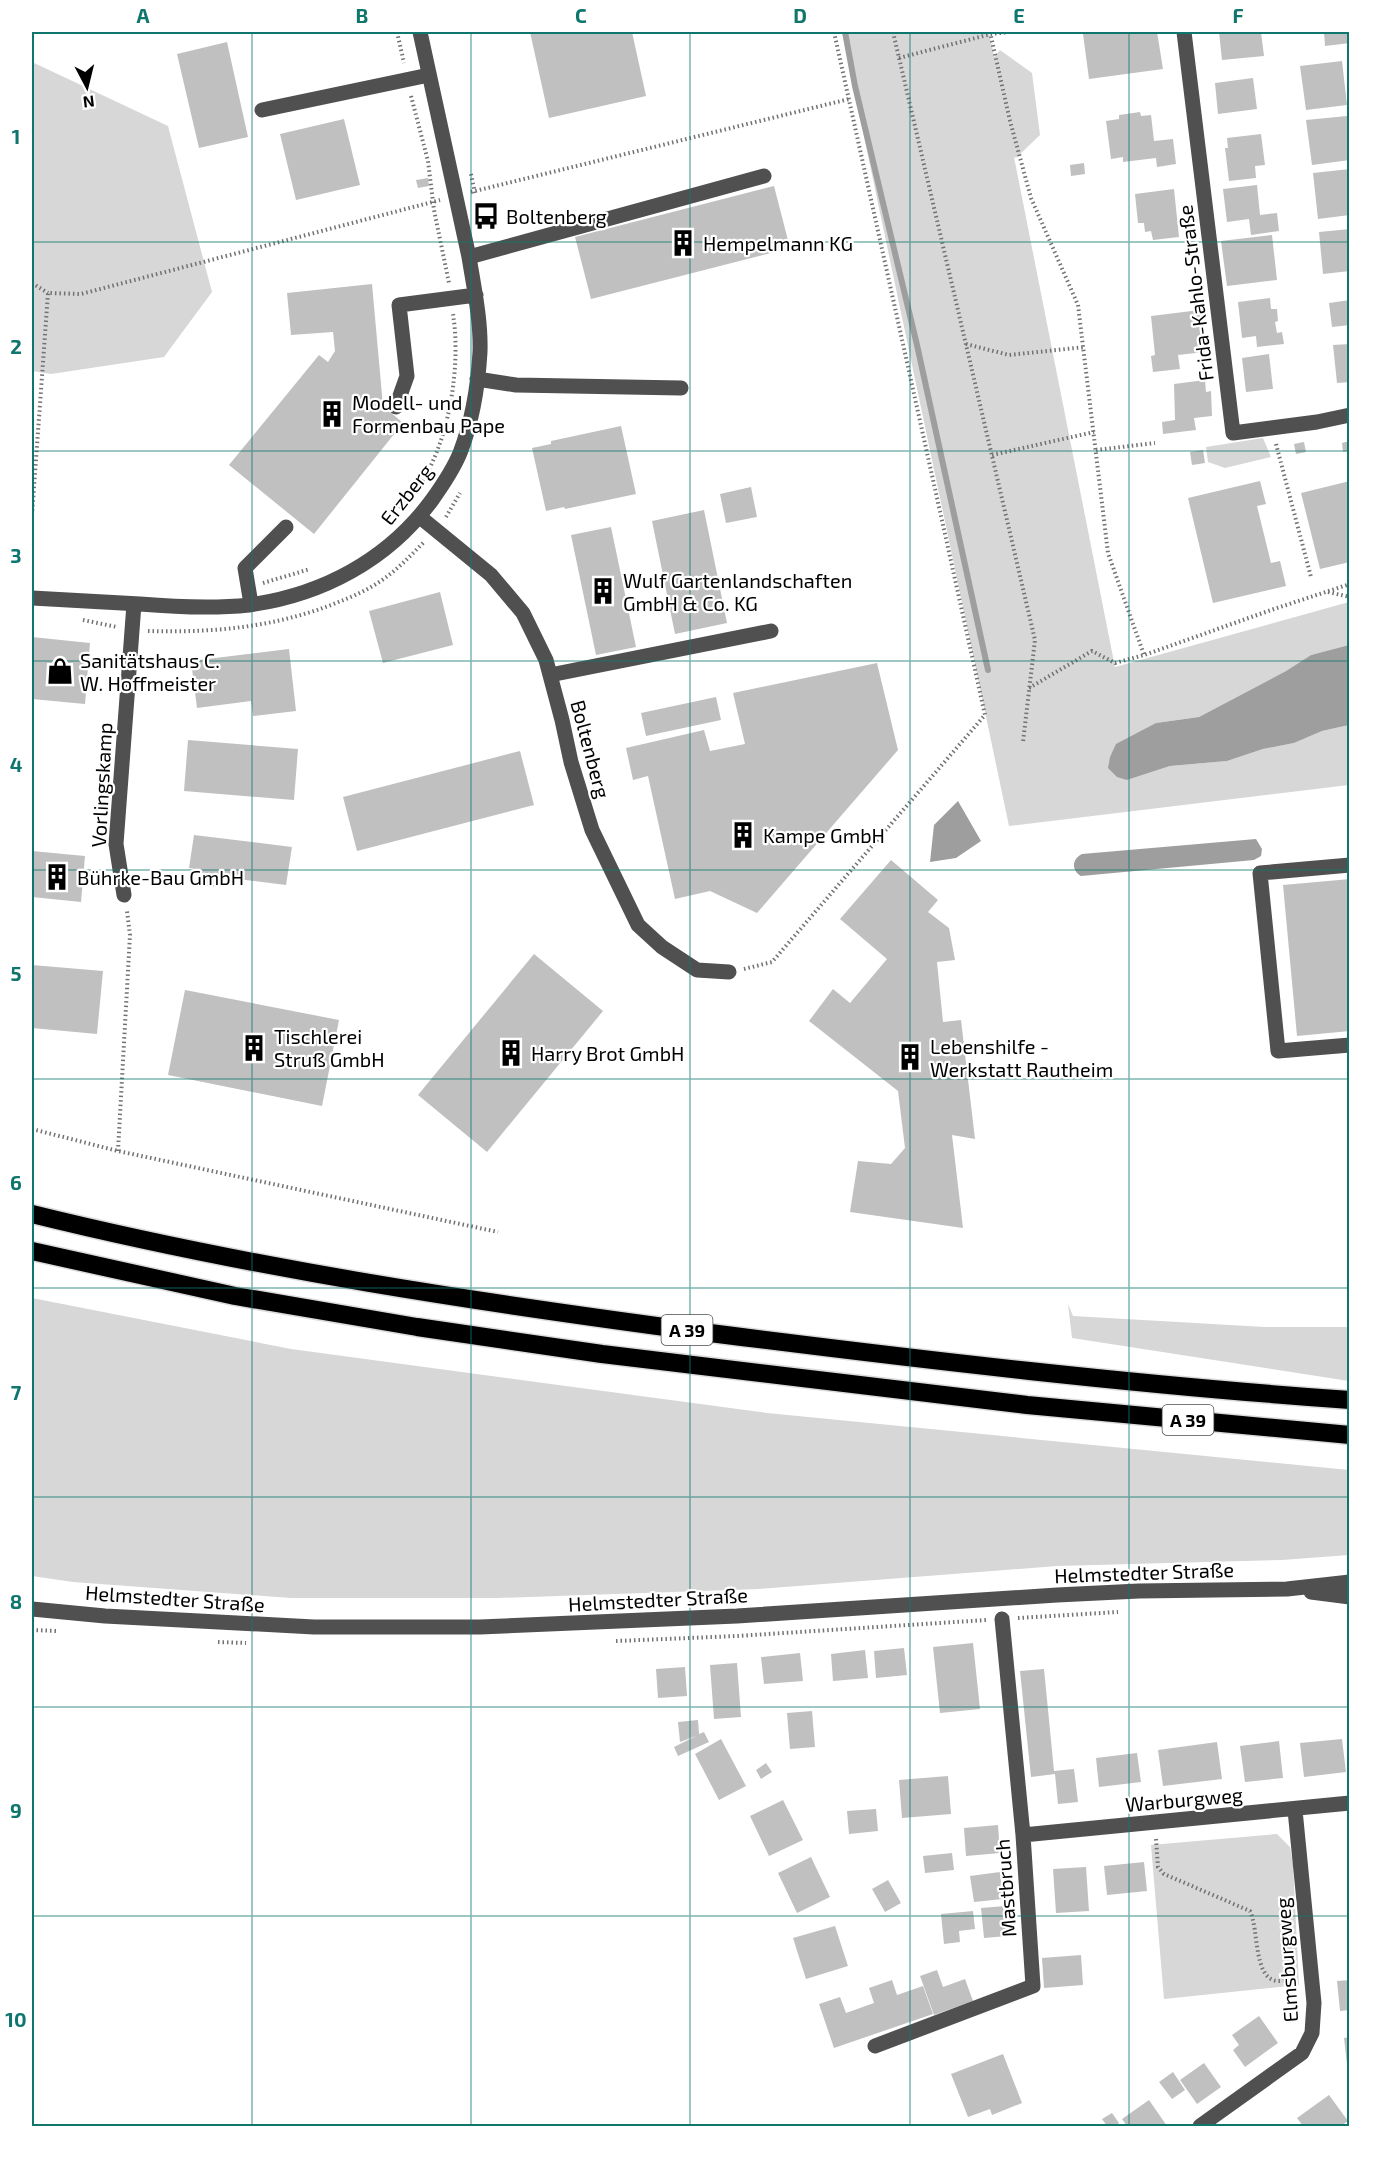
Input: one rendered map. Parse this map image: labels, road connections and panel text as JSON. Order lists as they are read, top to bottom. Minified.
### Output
{"streets":{"highway":["A 39"],"street":["Frida-Kahlo-Straße","Erzberg","Boltenberg","Vorlingskamp","Helmstedter Straße","Warburgweg","Mastbruch","Elmsburgweg"]},"crossings":[["Erzberg","Boltenberg"],["Erzberg","Vorlingskamp"],["Warburgweg","Mastbruch"],["Warburgweg","Elmsburgweg"]],"places":{"bus stop":["Boltenberg"],"building":["Hempelmann KG","Modell- und Formenbau Pape","Wulf Gartenlandschaften GmbH & Co. KG","Kampe GmbH","Bührke-Bau GmbH","Tischlerei Struß GmbH","Harry Brot GmbH","Lebenshilfe - Werkstatt Rautheim"],"shop":["Sanitätshaus C. W. Hoffmeister"]},"north":"bottom","grid":{"columns":["A","B","C","D","E","F"],"rows":["1","2","3","4","5","6","7","8","9","10"]}}
